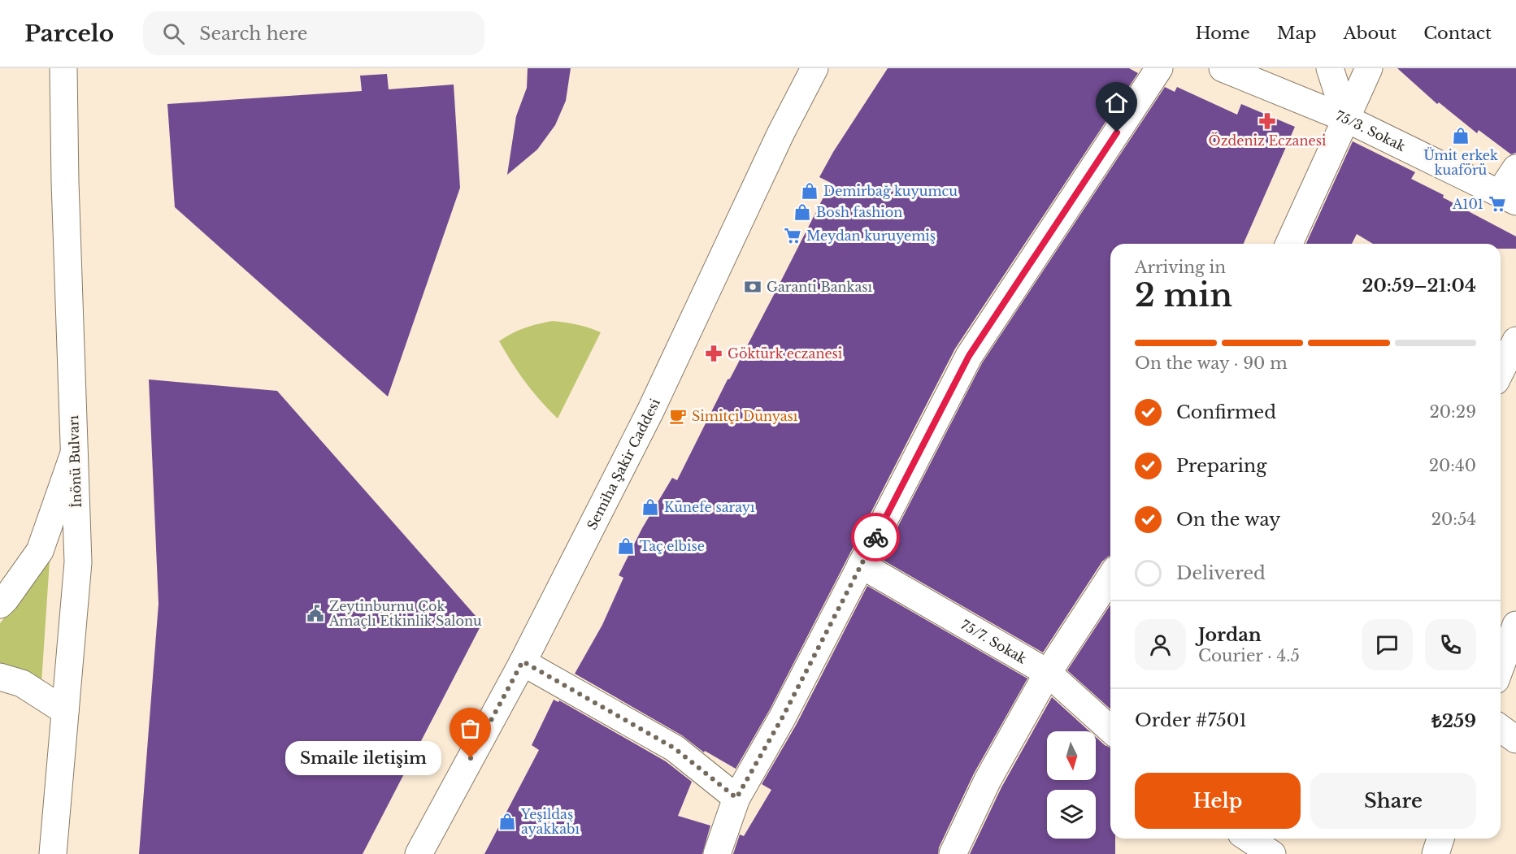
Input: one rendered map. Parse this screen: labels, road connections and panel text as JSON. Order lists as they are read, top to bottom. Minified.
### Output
{"streets":{"street":["75/3. Sokak","İnönü Bulvarı","Semiha Şakir Caddesi","75/7. Sokak"]},"places":{"pharmacy":["Özdeniz Eczanesi","Göktürk eczanesi"],"shop":["Ümit erkek kuaförü","Demirbağ kuyumcu","Bosh fashion","Künefe sarayı","Taç elbise","Yeşildaş ayakkabı"],"supermarket":["A101","Meydan kuruyemiş"],"bank":["Garanti Bankası"],"cafe":["Simitçi Dünyası"],"public building":["Zeytinburnu Çok Amaçlı Etkinlik Salonu"],"other":["Smaile iletişim"]},"north":"bottom","page":{"header":"Parcelo","search":"Search here","nav":["Home","Map","About","Contact"],"heading":["2 min","Arriving in","20:59–21:04"],"panel":["Jordan","Courier · 4.5","Order #7501","₺259"],"bar":"On the way · 90 m","list":[["Confirmed","20:29"],["Preparing","20:40"],["On the way","20:54"],"Delivered"],"bubble":"Smaile iletişim","buttons":["Help","Share"]}}
